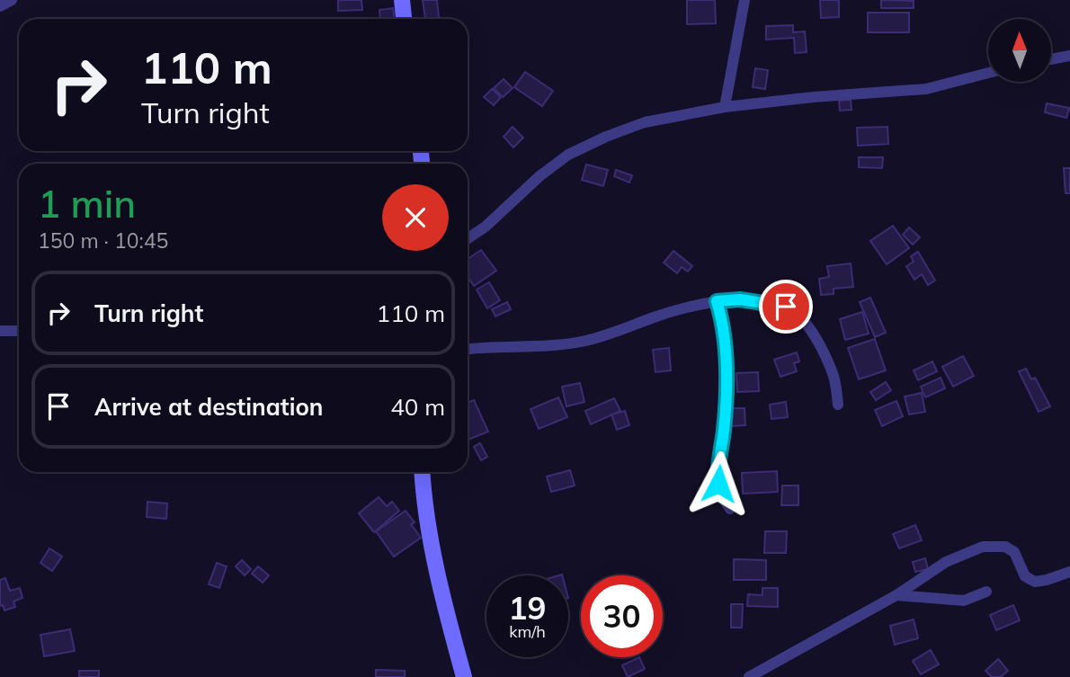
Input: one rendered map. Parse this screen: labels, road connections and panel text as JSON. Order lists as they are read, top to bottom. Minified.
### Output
{"north":"top","page":{"turn":["110 m","Turn right"],"heading":["1 min","150 m · 10:45"],"list":[{"name":"Turn right","value":"110 m"},{"name":"Arrive at destination","value":"40 m"}],"speed":"19 km/h","limit":"30"}}
